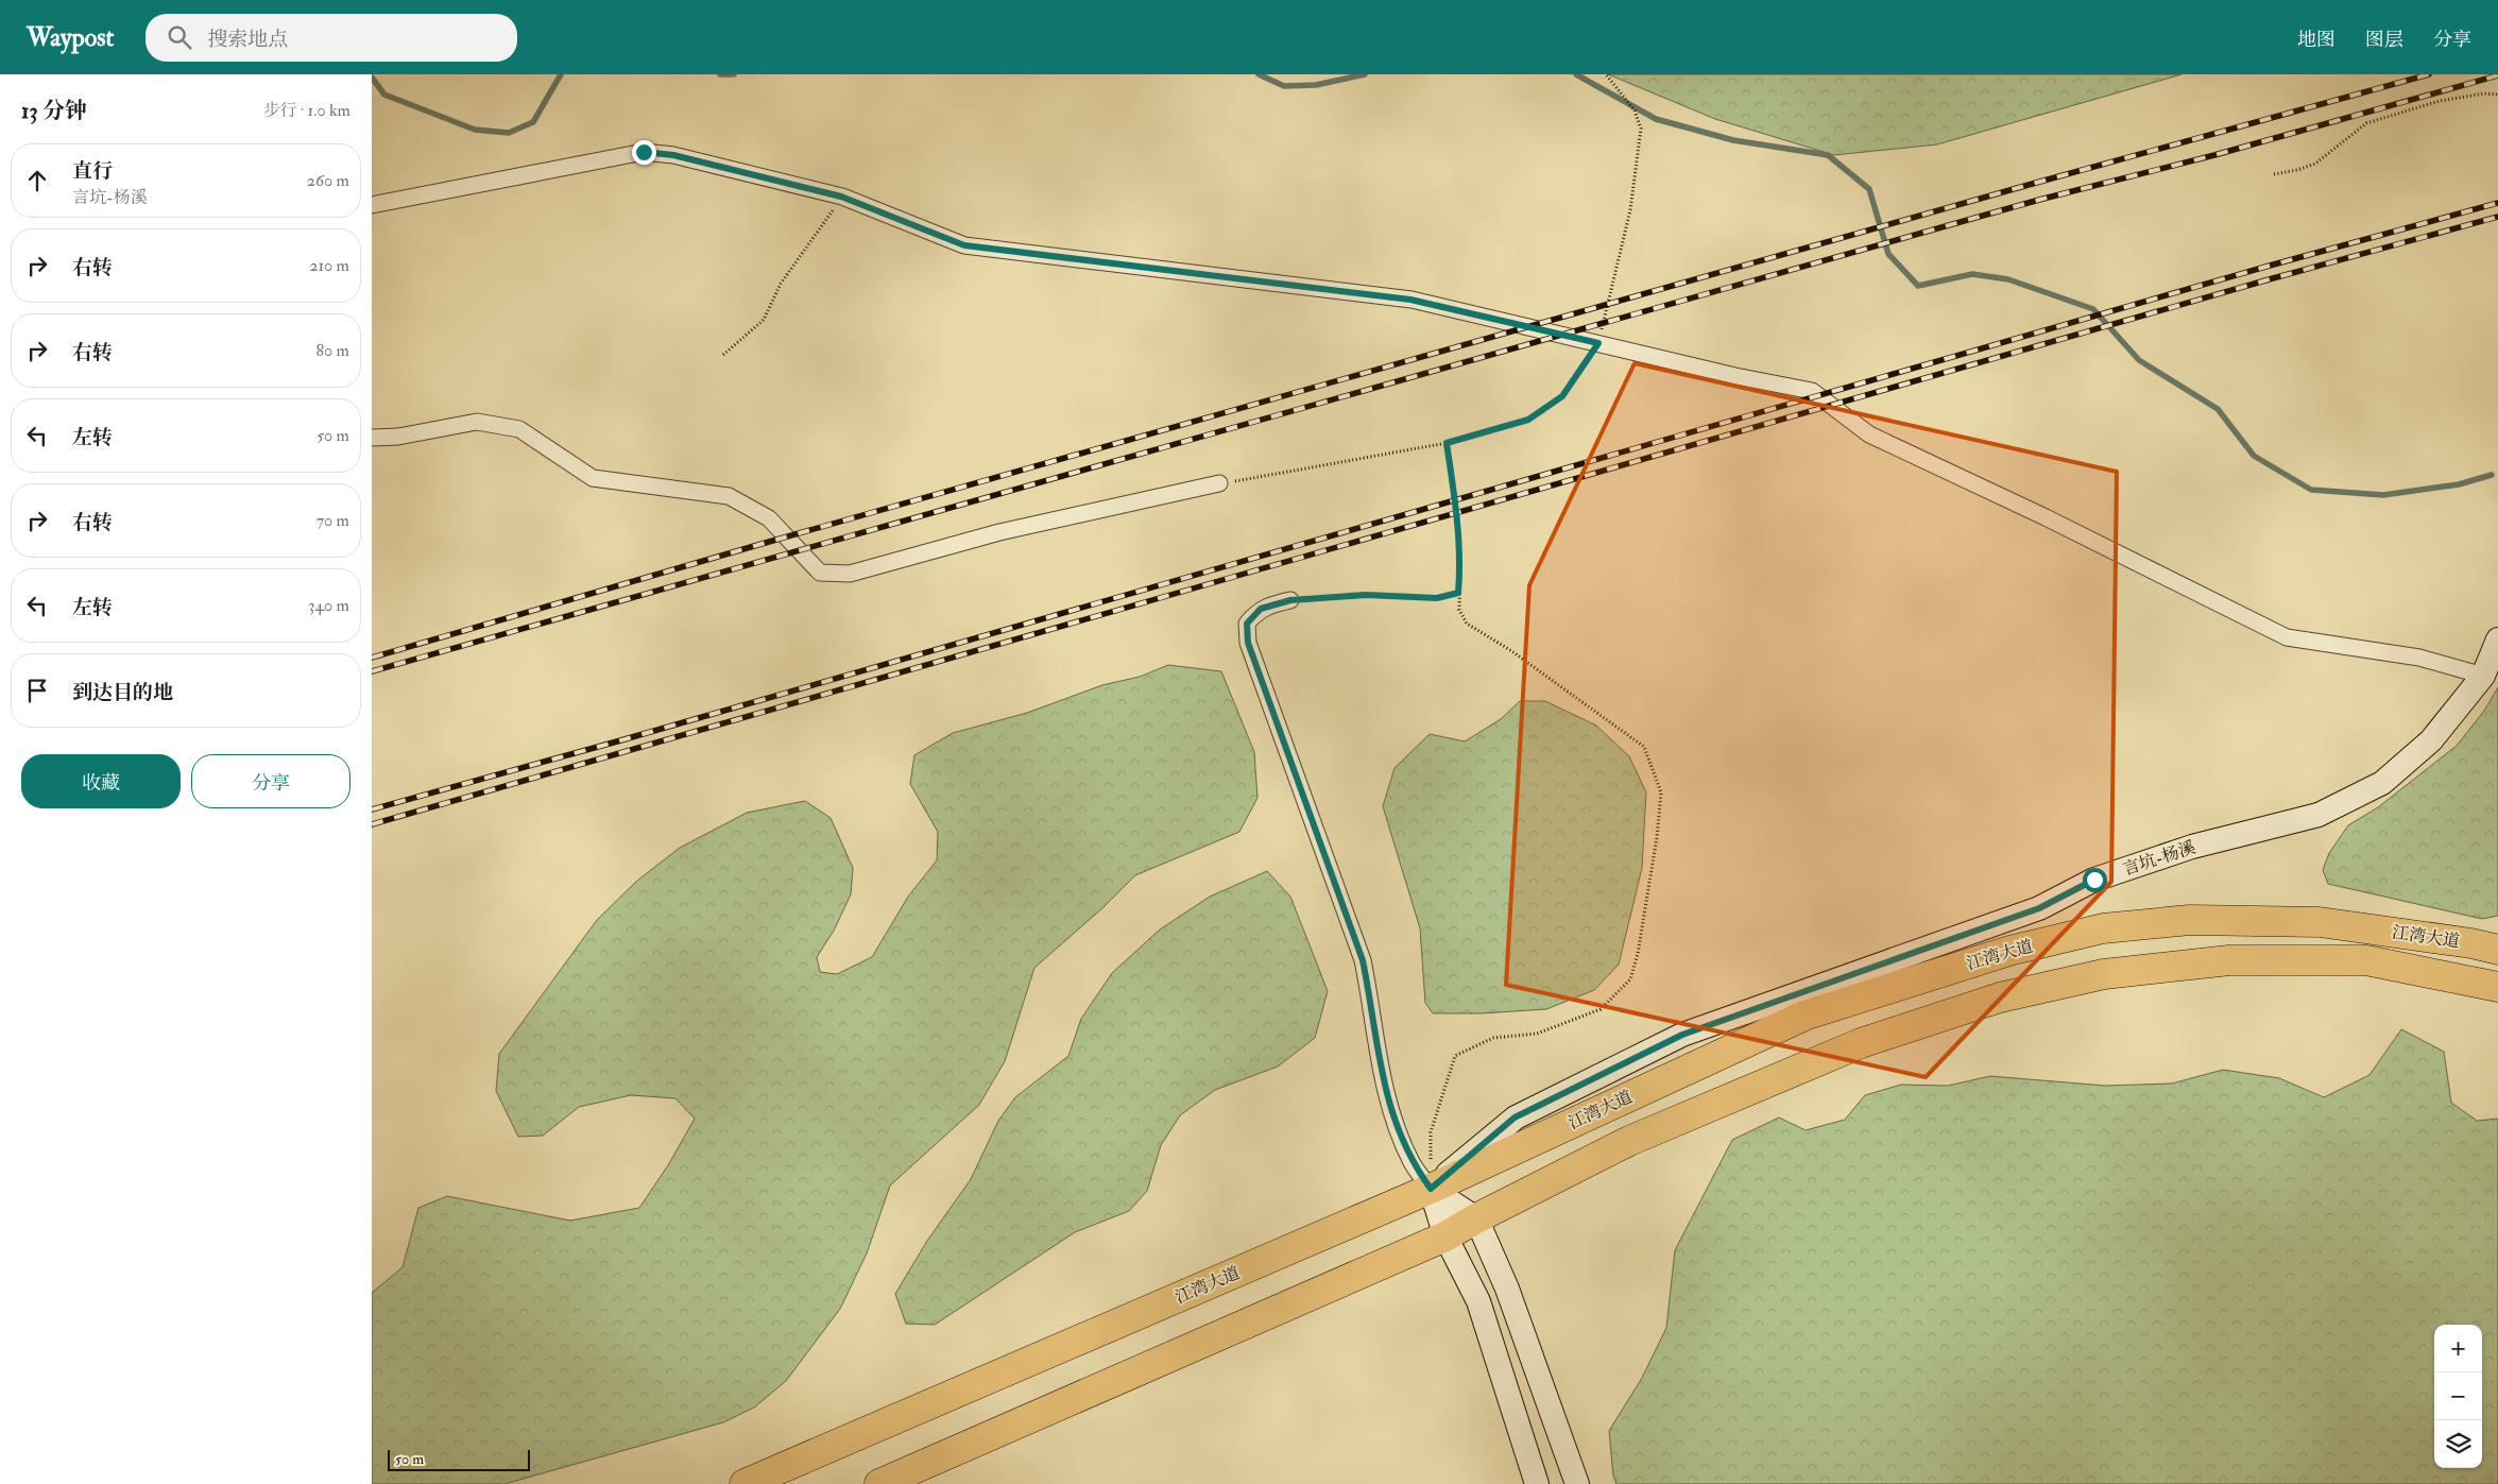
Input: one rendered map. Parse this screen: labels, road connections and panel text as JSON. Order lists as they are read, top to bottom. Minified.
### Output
{"streets":{"highway":["江湾大道"],"main road":["言坑-杨溪"]},"crossings":[["言坑-杨溪","江湾大道"]],"scale_bar":"50 m","page":{"header":"Waypost","search":"搜索地点","nav":["地图","图层","分享"],"heading":["13 分钟","步行 · 1.0 km"],"list":[["直行","言坑-杨溪","260 m"],["右转","210 m"],["右转","80 m"],["左转","50 m"],["右转","70 m"],["左转","340 m"],"到达目的地"],"buttons":["收藏","分享"],"map_buttons":["+","−"],"scale":"50 m"}}
